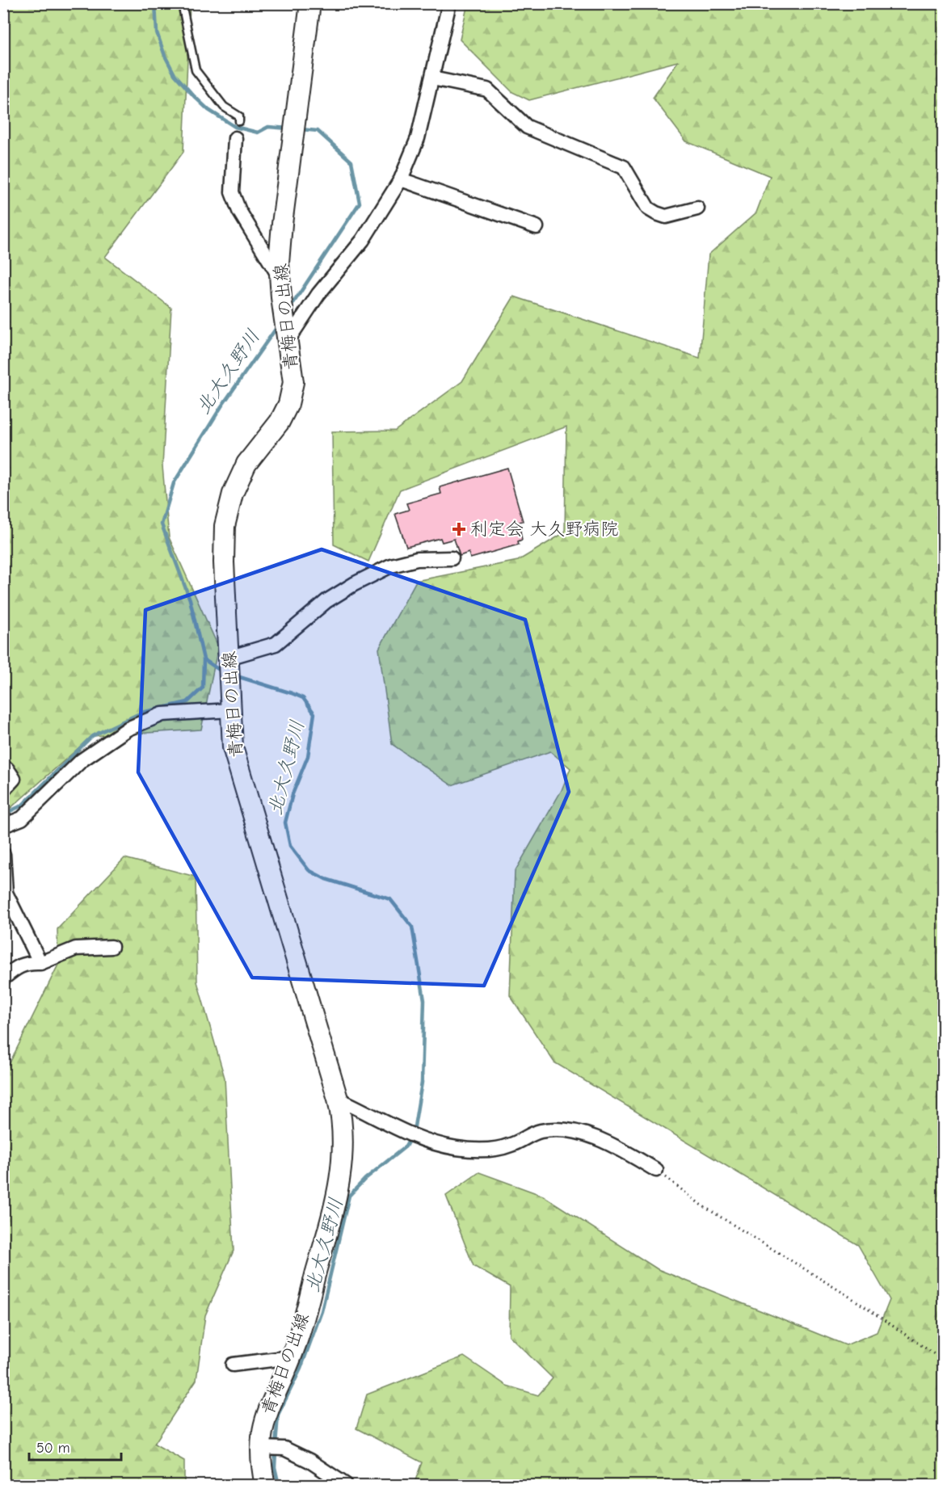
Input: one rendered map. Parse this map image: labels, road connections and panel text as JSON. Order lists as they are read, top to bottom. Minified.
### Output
{"streets":{"main road":["青梅日の出線"]},"water":["北大久野川"],"places":{"health":["利定会 大久野病院"]},"scale_bar":"50 m"}
